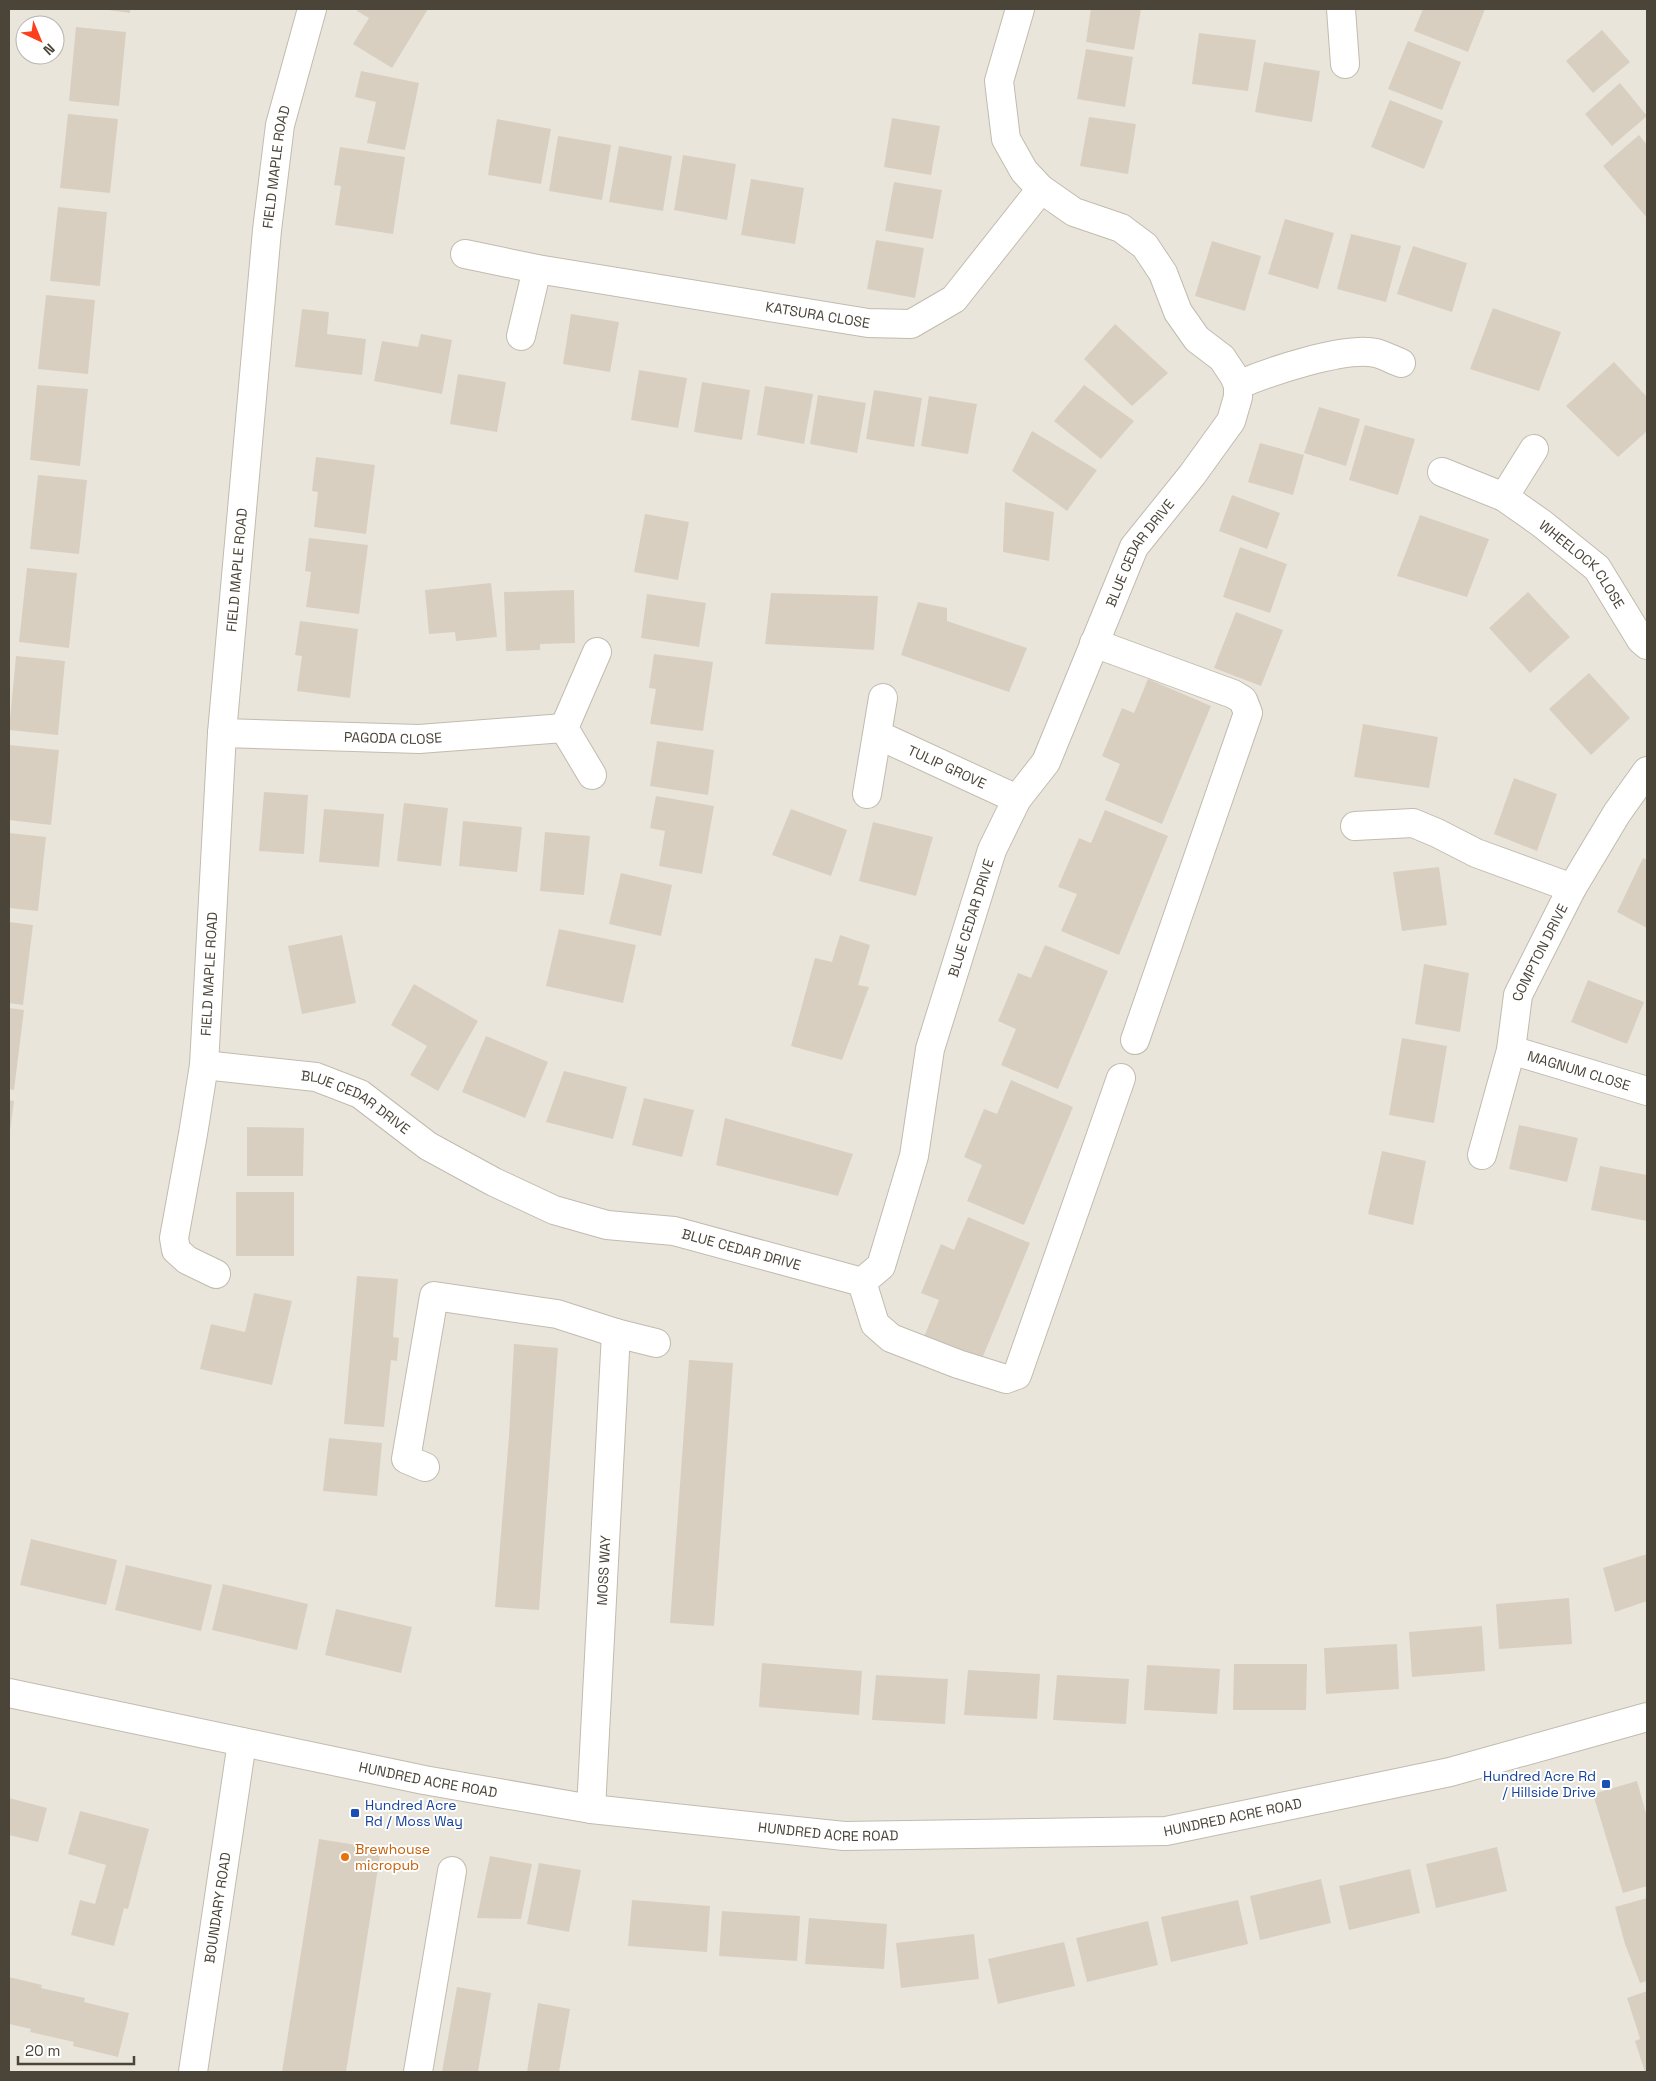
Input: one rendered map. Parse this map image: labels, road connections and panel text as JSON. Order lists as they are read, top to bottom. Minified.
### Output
{"streets":{"street":["FIELD MAPLE ROAD","KATSURA CLOSE","BLUE CEDAR DRIVE","WHEELOCK CLOSE","PAGODA CLOSE","TULIP GROVE","COMPTON DRIVE","MAGNUM CLOSE","MOSS WAY","HUNDRED ACRE ROAD","BOUNDARY ROAD"]},"crossings":[["FIELD MAPLE ROAD","BLUE CEDAR DRIVE"],["FIELD MAPLE ROAD","PAGODA CLOSE"],["BLUE CEDAR DRIVE","TULIP GROVE"],["COMPTON DRIVE","MAGNUM CLOSE"],["MOSS WAY","HUNDRED ACRE ROAD"],["HUNDRED ACRE ROAD","BOUNDARY ROAD"]],"places":{"transit":["Hundred Acre Rd / Hillside Drive","Hundred Acre Rd / Moss Way"],"other":["Brewhouse micropub"]},"scale_bar":"20 m","north":"bottom right"}
